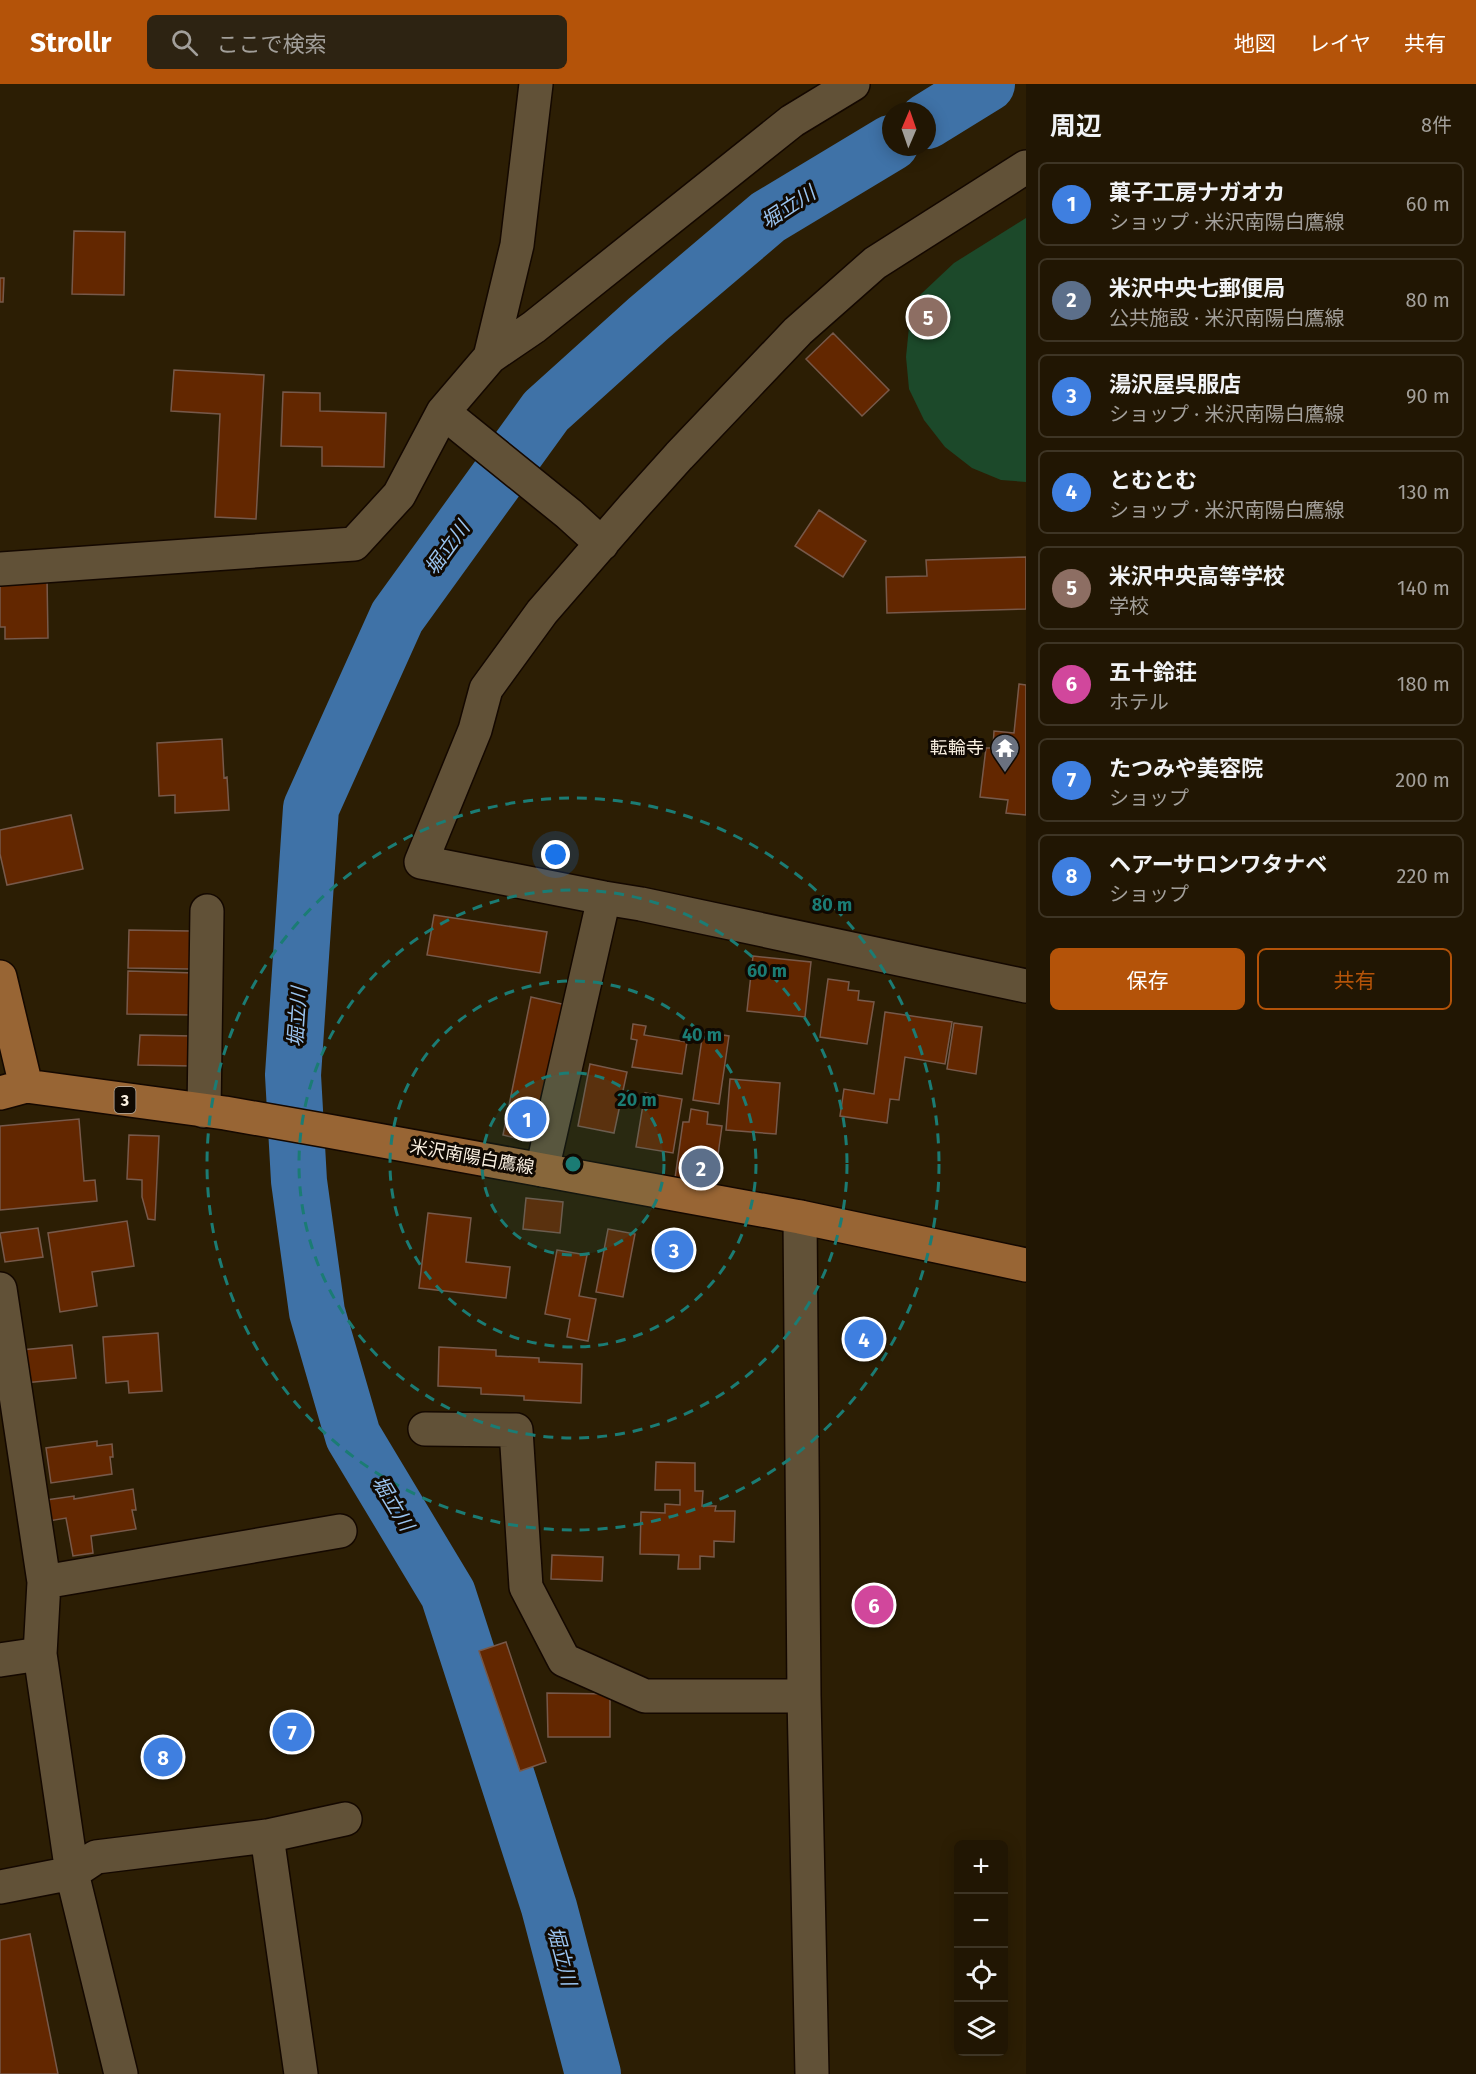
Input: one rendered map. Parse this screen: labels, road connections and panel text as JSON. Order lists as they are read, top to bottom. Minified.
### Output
{"streets":{"main road":["3","米沢南陽白鷹線"]},"water":["堀立川"],"places":{"temple":["転輪寺"]},"north":"top","page":{"header":"Strollr","search":"ここで検索","nav":["地図","レイヤ","共有"],"heading":["周辺","8件"],"list":[{"mark":"1","name":"菓子工房ナガオカ","note":"ショップ · 米沢南陽白鷹線","value":"60 m"},{"mark":"2","name":"米沢中央七郵便局","note":"公共施設 · 米沢南陽白鷹線","value":"80 m"},{"mark":"3","name":"湯沢屋呉服店","note":"ショップ · 米沢南陽白鷹線","value":"90 m"},{"mark":"4","name":"とむとむ","note":"ショップ · 米沢南陽白鷹線","value":"130 m"},{"mark":"5","name":"米沢中央高等学校","note":"学校","value":"140 m"},{"mark":"6","name":"五十鈴荘","note":"ホテル","value":"180 m"},{"mark":"7","name":"たつみや美容院","note":"ショップ","value":"200 m"},{"mark":"8","name":"ヘアーサロンワタナベ","note":"ショップ","value":"220 m"}],"pins":["5","1","2","3","4","6","7","8"],"buttons":["保存","共有"],"map_buttons":["+","−"]},"rings":["80 m","60 m","40 m","20 m"]}
